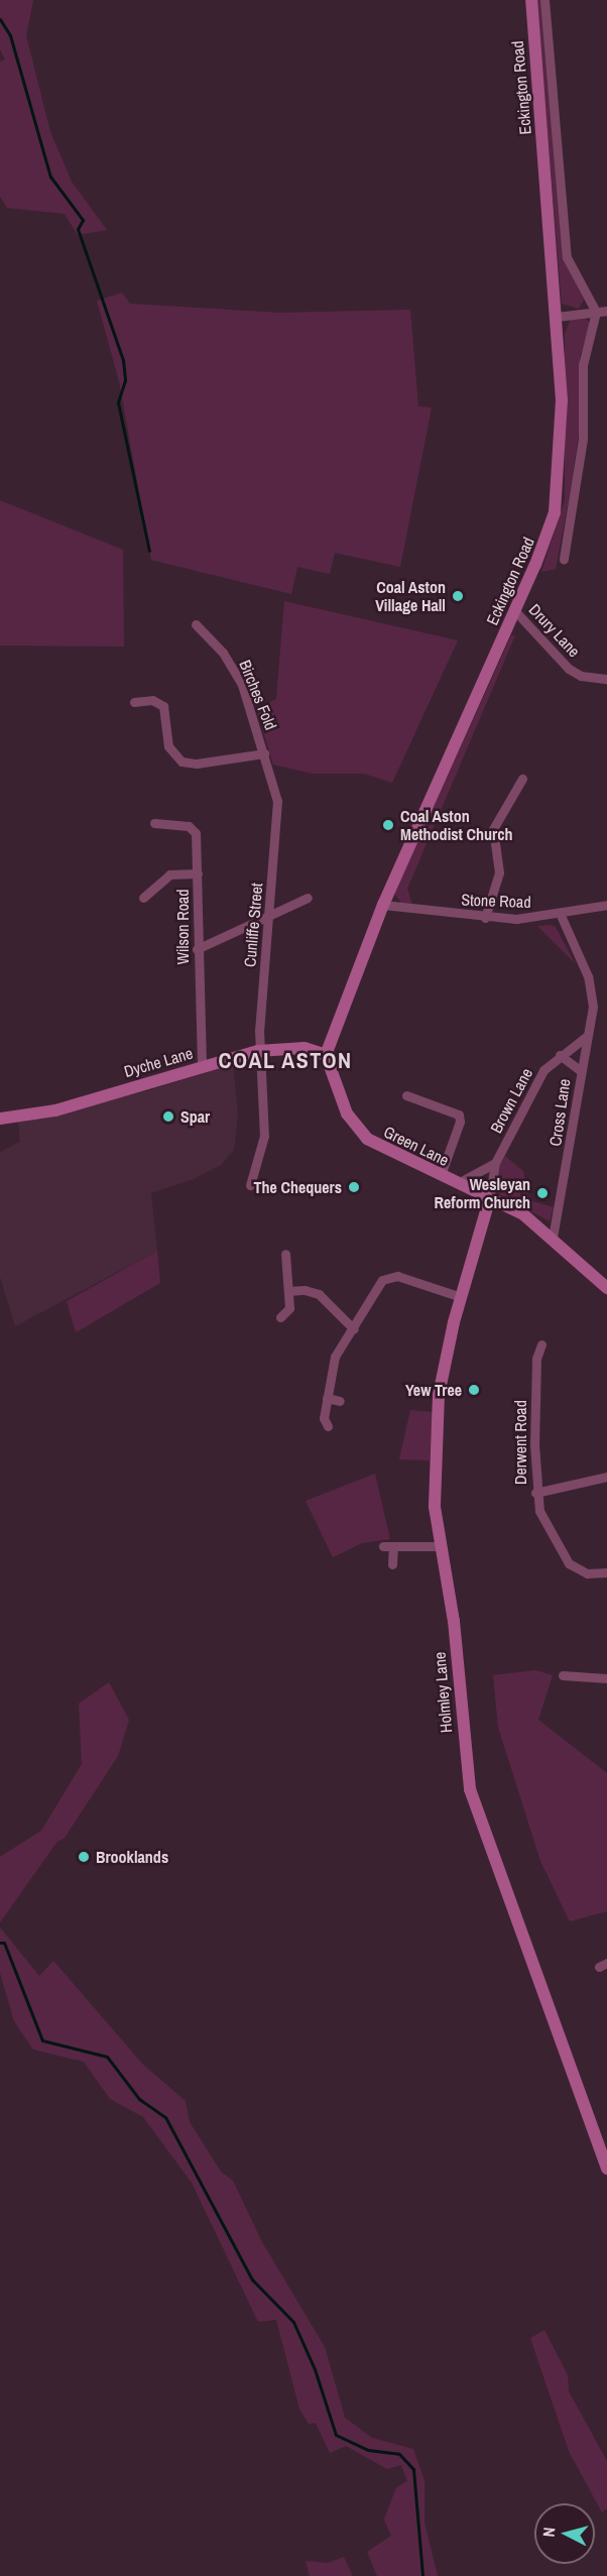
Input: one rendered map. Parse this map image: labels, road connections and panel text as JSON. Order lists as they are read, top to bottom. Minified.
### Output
{"streets":{"main road":["Eckington Road","Dyche Lane","Green Lane","Holmley Lane"],"street":["Drury Lane","Birches Fold","Stone Road","Cunliffe Street","Wilson Road","Brown Lane","Cross Lane","Derwent Road"]},"crossings":[["Eckington Road","Drury Lane"],["Eckington Road","Stone Road"],["Eckington Road","Dyche Lane"],["Eckington Road","Green Lane"],["Birches Fold","Cunliffe Street"],["Stone Road","Cross Lane"],["Cunliffe Street","Dyche Lane"],["Wilson Road","Dyche Lane"],["Dyche Lane","Green Lane"],["Brown Lane","Cross Lane"],["Brown Lane","Green Lane"],["Brown Lane","Holmley Lane"],["Cross Lane","Green Lane"],["Green Lane","Holmley Lane"]],"districts":["COAL ASTON"],"places":["Coal Aston Village Hall","Coal Aston Methodist Church","Spar","The Chequers","Wesleyan Reform Church","Yew Tree","Brooklands"],"north":"left"}
